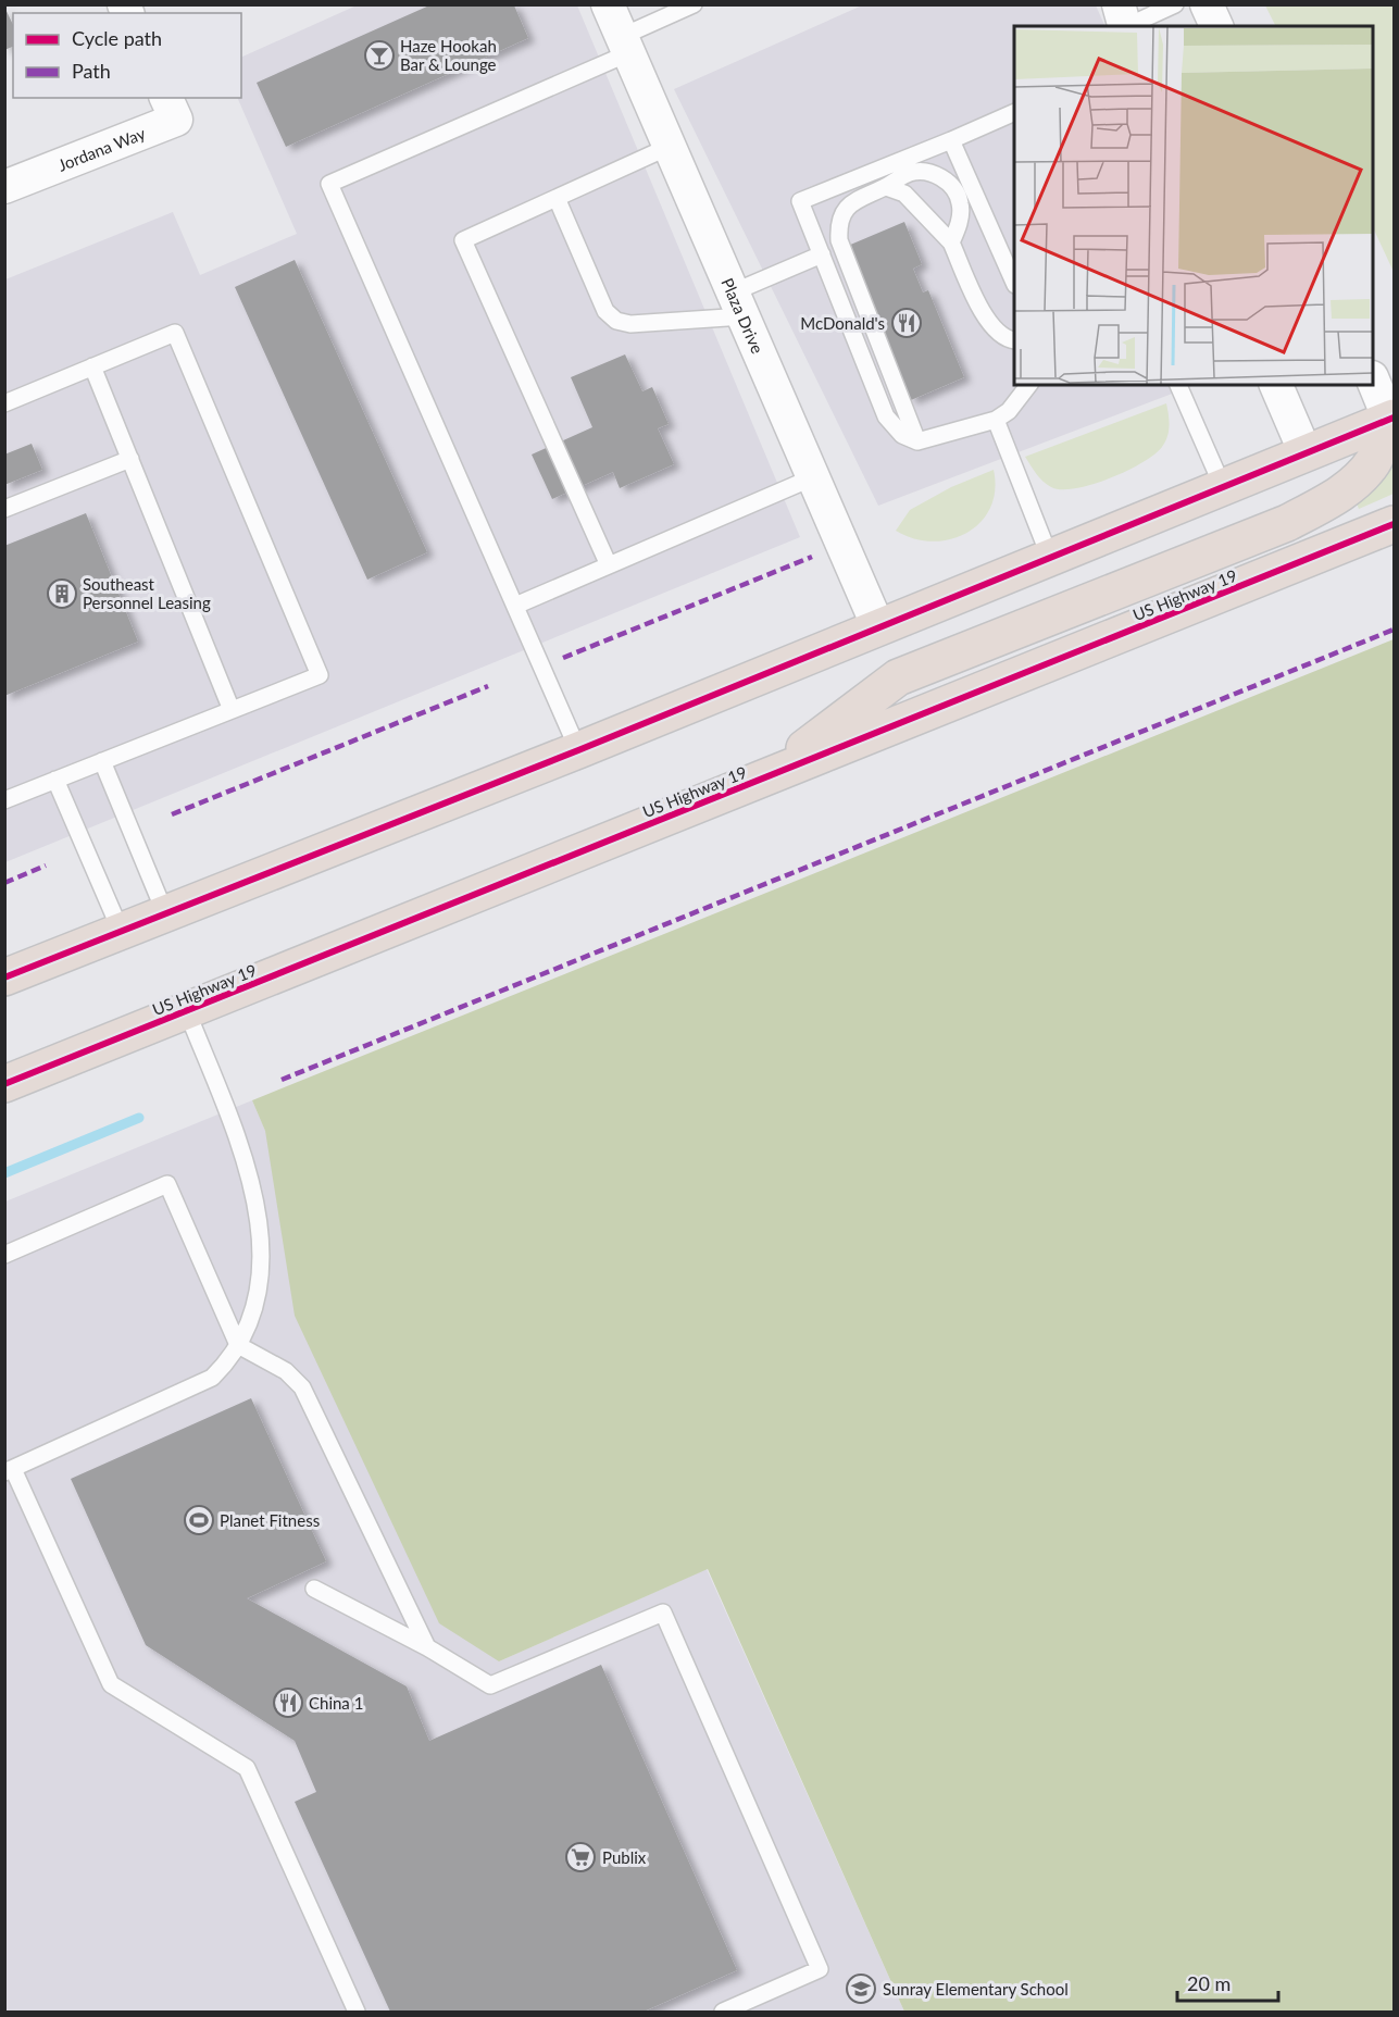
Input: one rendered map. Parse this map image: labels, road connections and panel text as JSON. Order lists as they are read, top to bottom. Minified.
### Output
{"streets":{"highway":["US Highway 19"],"street":["Jordana Way","Plaza Drive"]},"places":{"bar":["Haze Hookah Bar & Lounge"],"restaurant":["McDonald's","China 1"],"building":["Southeast Personnel Leasing"],"sports":["Planet Fitness"],"supermarket":["Publix"],"school or university":["Sunray Elementary School"]},"legend":["Cycle path","Path"],"scale_bar":"20 m"}
